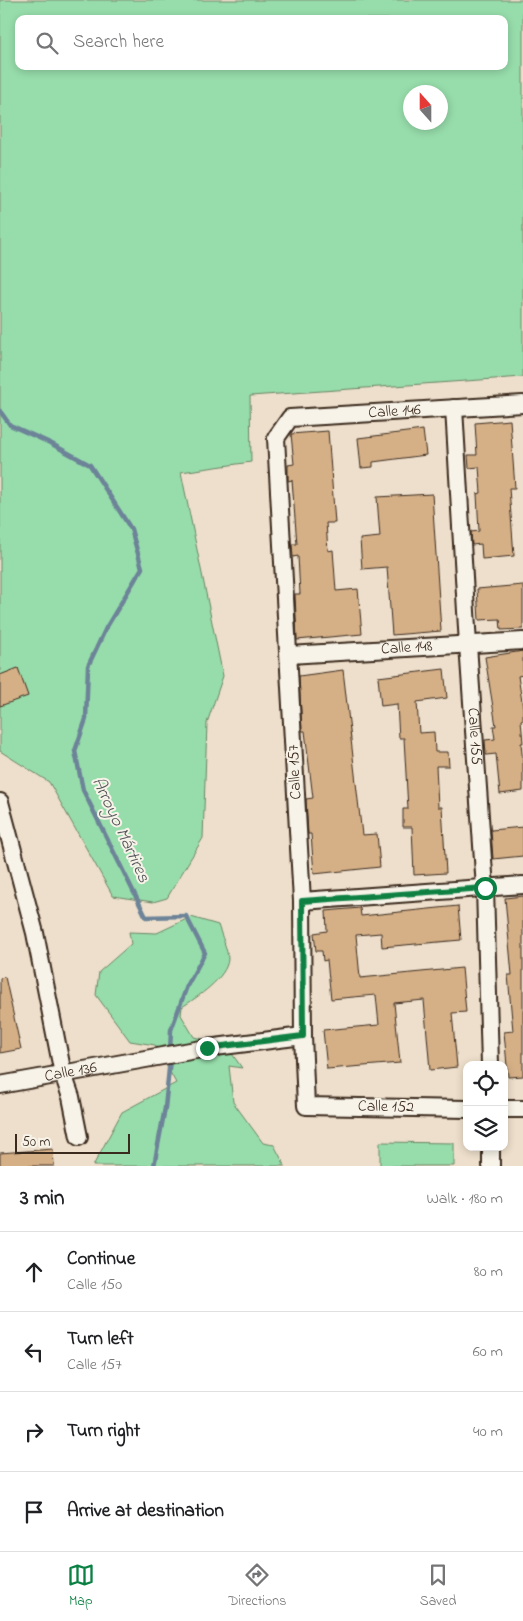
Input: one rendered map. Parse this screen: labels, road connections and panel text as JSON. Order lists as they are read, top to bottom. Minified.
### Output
{"streets":{"street":["Calle 146","Calle 148","Calle 155","Calle 157","Calle 136","Calle 152"]},"crossings":[["Calle 146","Calle 155"],["Calle 146","Calle 157"],["Calle 148","Calle 155"],["Calle 148","Calle 157"],["Calle 157","Calle 136"],["Calle 157","Calle 152"]],"water":["Arroyo Mártires"],"scale_bar":"50 m","north":"top","page":{"search":"Search here","scale":"50 m","heading":["3 min","Walk · 180 m"],"list":[["Continue","Calle 150","80 m"],["Turn left","Calle 157","60 m"],["Turn right","40 m"],"Arrive at destination"],"nav":["Map","Directions","Saved"]}}
